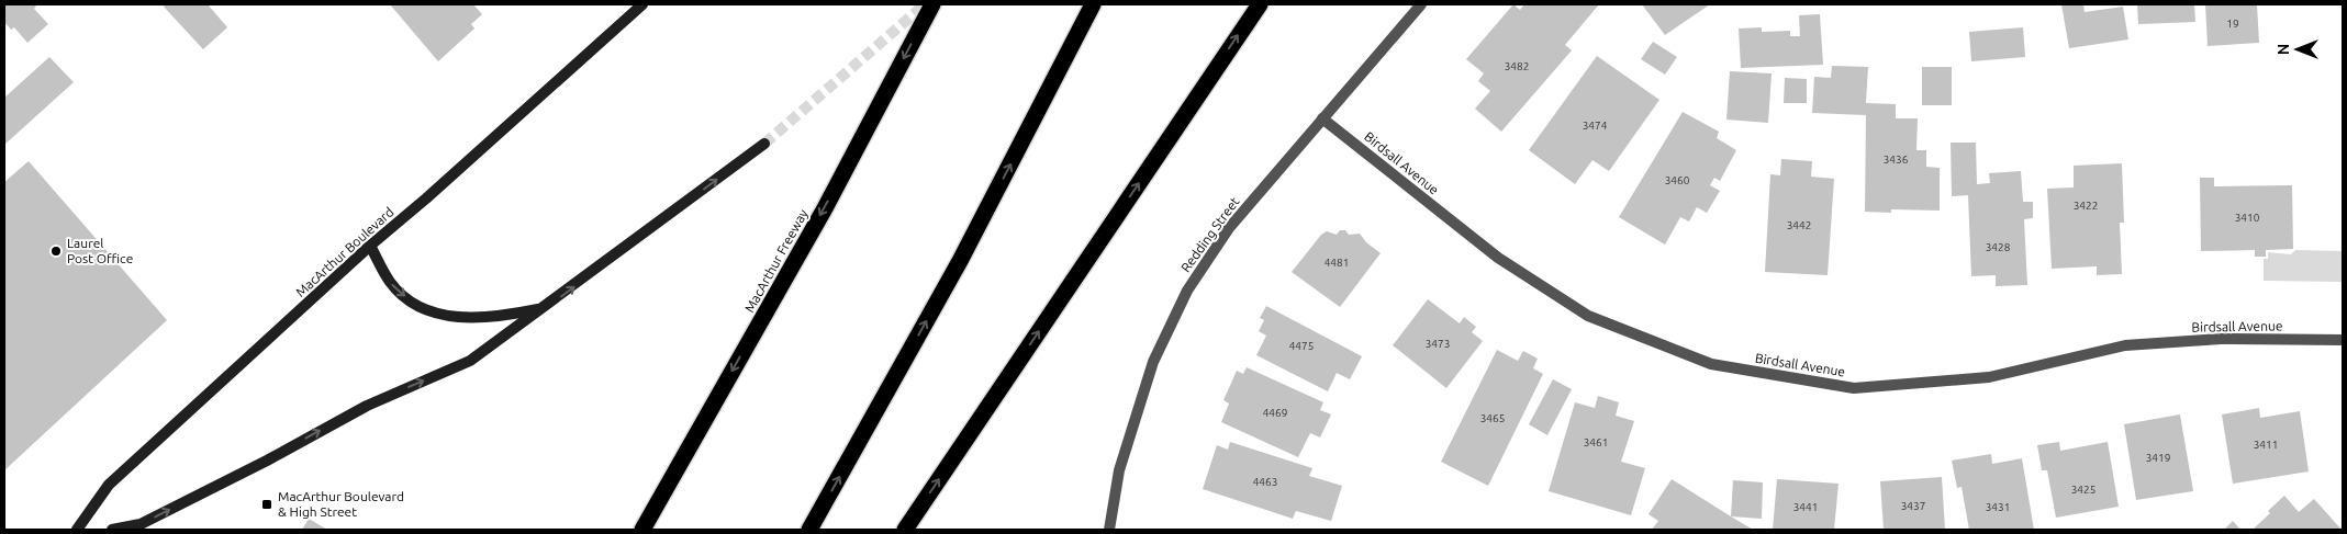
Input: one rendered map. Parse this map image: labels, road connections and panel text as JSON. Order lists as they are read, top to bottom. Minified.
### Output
{"streets":{"highway":["MacArthur Freeway"],"main road":["MacArthur Boulevard"],"street":["Birdsall Avenue","Redding Street"]},"crossings":[["Birdsall Avenue","Redding Street"]],"places":{"other":["Laurel Post Office"],"transit":["MacArthur Boulevard & High Street"]},"house_numbers":["19","3482","3474","3436","3460","3422","3410","3442","3428","4481","3473","4475","4469","3465","3461","3411","3419","4463","3425","3437","3441","3431"],"north":"left"}
